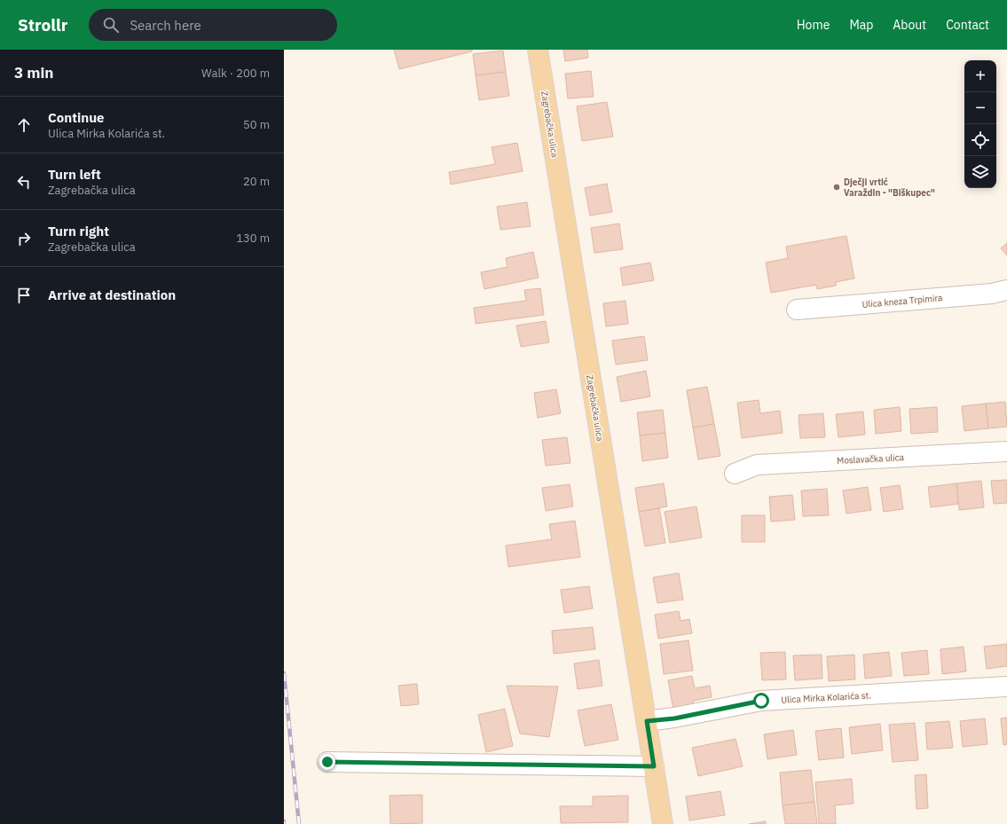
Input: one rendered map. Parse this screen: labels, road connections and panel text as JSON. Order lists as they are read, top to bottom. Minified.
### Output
{"streets":{"main road":["Zagrebačka ulica"],"street":["Ulica kneza Trpimira","Moslavačka ulica","Ulica Mirka Kolarića st."]},"crossings":[["Zagrebačka ulica","Ulica Mirka Kolarića st."]],"places":["Dječji vrtić Varaždin - \"Biškupec\""],"page":{"header":"Strollr","search":"Search here","nav":["Home","Map","About","Contact"],"heading":["3 min","Walk · 200 m"],"map_buttons":["+","−"],"list":[["Continue","Ulica Mirka Kolarića st.","50 m"],["Turn left","Zagrebačka ulica","20 m"],["Turn right","Zagrebačka ulica","130 m"],"Arrive at destination"]}}
